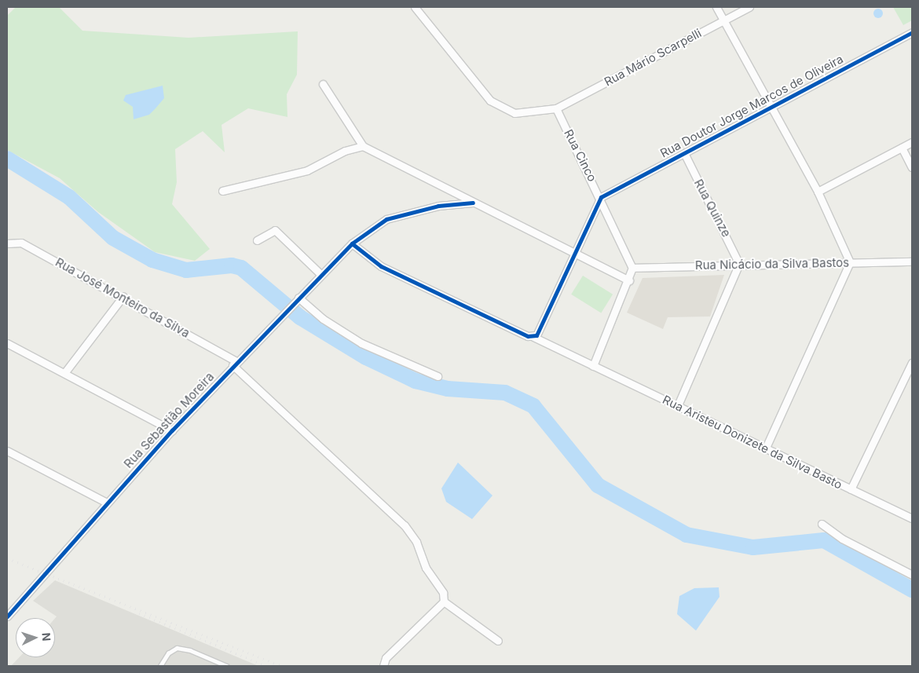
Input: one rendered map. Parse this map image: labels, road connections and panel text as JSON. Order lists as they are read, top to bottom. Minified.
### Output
{"streets":{"street":["Rua Mário Scarpelli","Rua Doutor Jorge Marcos de Oliveira","Rua Cinco","Rua Quinze","Rua Nicácio da Silva Bastos","Rua José Monteiro da Silva","Rua Sebastião Moreira","Rua Aristeu Donizete da Silva Basto"]},"crossings":[["Rua Mário Scarpelli","Rua Cinco"],["Rua Doutor Jorge Marcos de Oliveira","Rua Cinco"],["Rua Doutor Jorge Marcos de Oliveira","Rua Quinze"],["Rua Cinco","Rua Nicácio da Silva Bastos"],["Rua Quinze","Rua Nicácio da Silva Bastos"],["Rua José Monteiro da Silva","Rua Sebastião Moreira"],["Rua Sebastião Moreira","Rua Aristeu Donizete da Silva Basto"]],"north":"right"}
